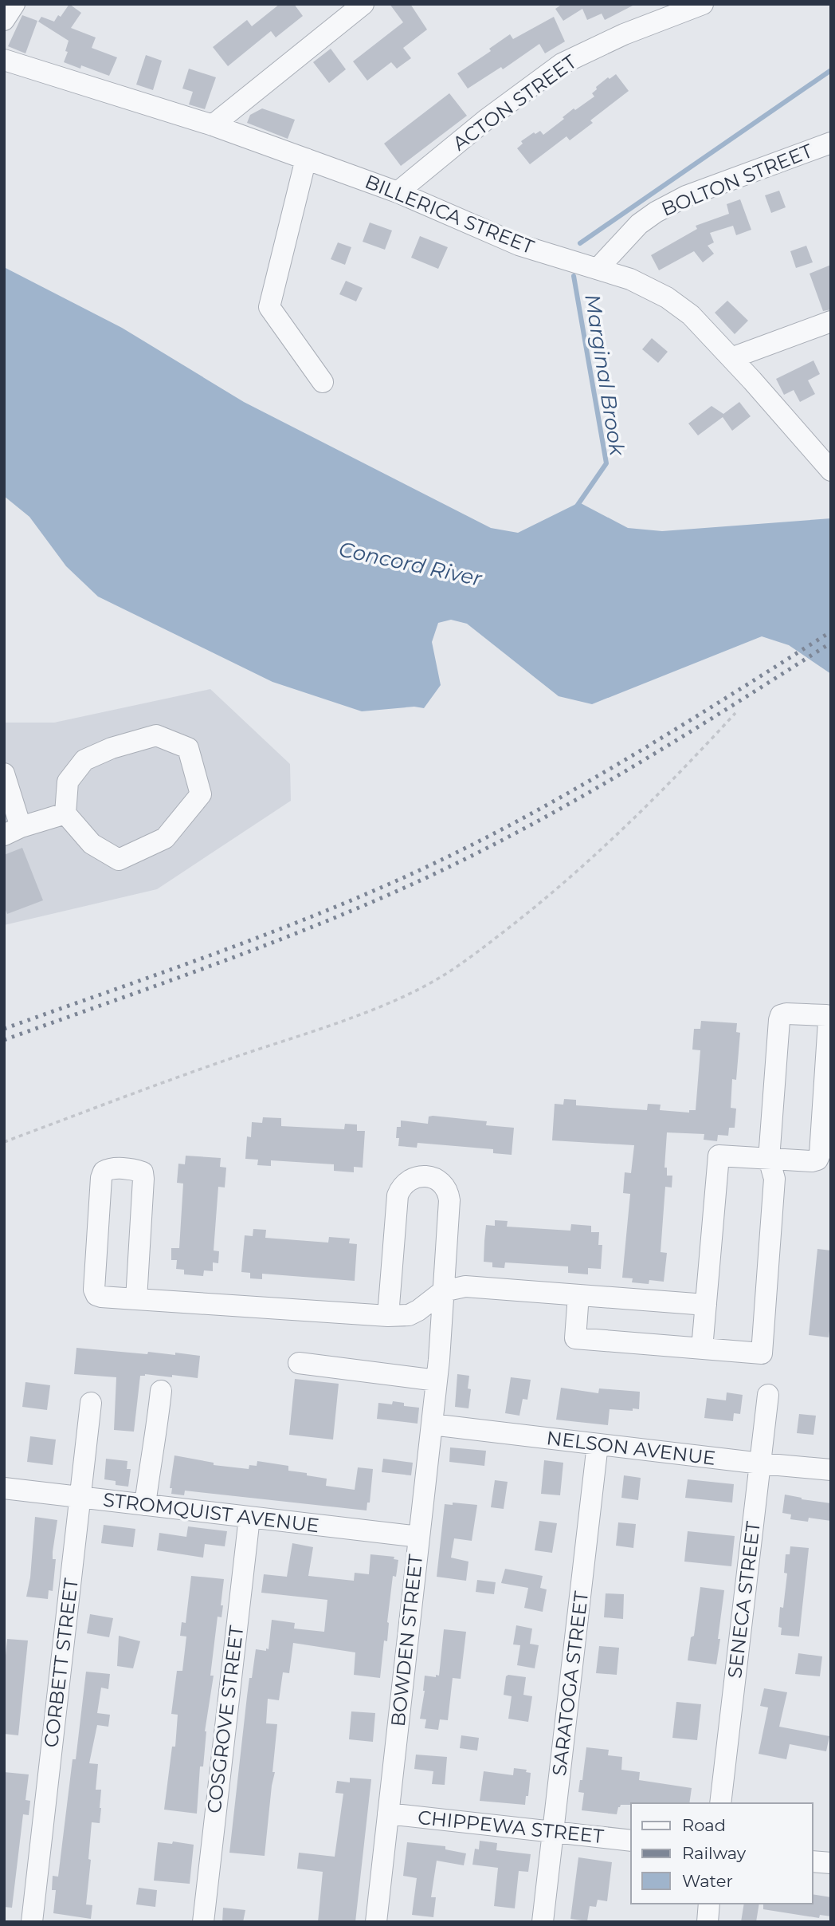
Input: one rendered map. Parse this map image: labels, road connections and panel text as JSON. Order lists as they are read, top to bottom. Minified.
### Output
{"streets":{"street":["ACTON STREET","BOLTON STREET","BILLERICA STREET","NELSON AVENUE","STROMQUIST AVENUE","SENECA STREET","BOWDEN STREET","CORBETT STREET","SARATOGA STREET","COSGROVE STREET","CHIPPEWA STREET"]},"crossings":[["ACTON STREET","BILLERICA STREET"],["BOLTON STREET","BILLERICA STREET"],["NELSON AVENUE","SENECA STREET"],["NELSON AVENUE","BOWDEN STREET"],["NELSON AVENUE","SARATOGA STREET"],["STROMQUIST AVENUE","BOWDEN STREET"],["STROMQUIST AVENUE","CORBETT STREET"],["STROMQUIST AVENUE","COSGROVE STREET"],["BOWDEN STREET","CHIPPEWA STREET"],["SARATOGA STREET","CHIPPEWA STREET"]],"water":["Marginal Brook","Concord River"],"legend":["Road","Railway","Water"]}
